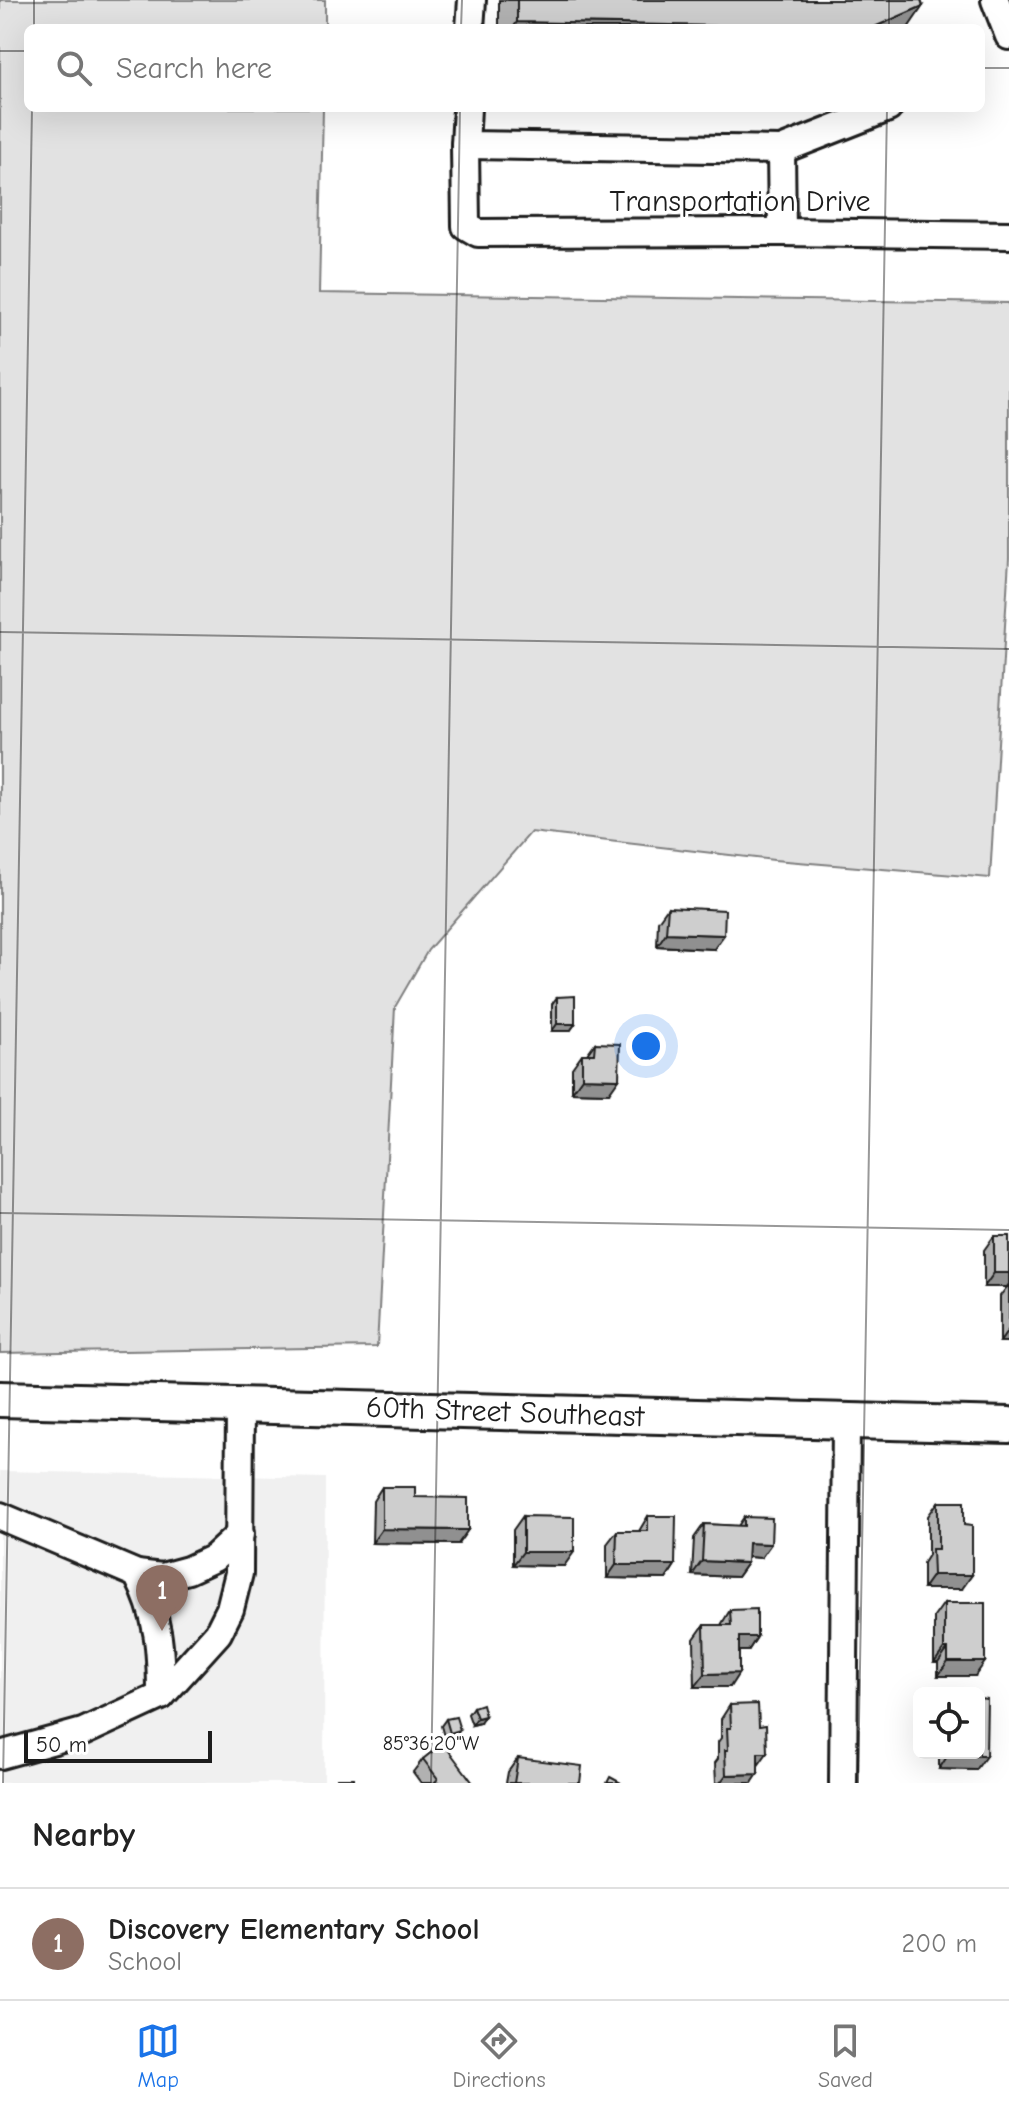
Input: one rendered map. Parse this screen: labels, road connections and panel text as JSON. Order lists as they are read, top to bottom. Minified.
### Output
{"streets":{"main road":["60th Street Southeast"],"street":["Transportation Drive"]},"scale_bar":"50 m","page":{"search":"Search here","pins":"1","scale":"50 m","heading":"Nearby","list":[{"mark":"1","name":"Discovery Elementary School","note":"School","value":"200 m"}],"nav":["Map","Directions","Saved"]},"coordinates":["85°36'20\"W"]}
